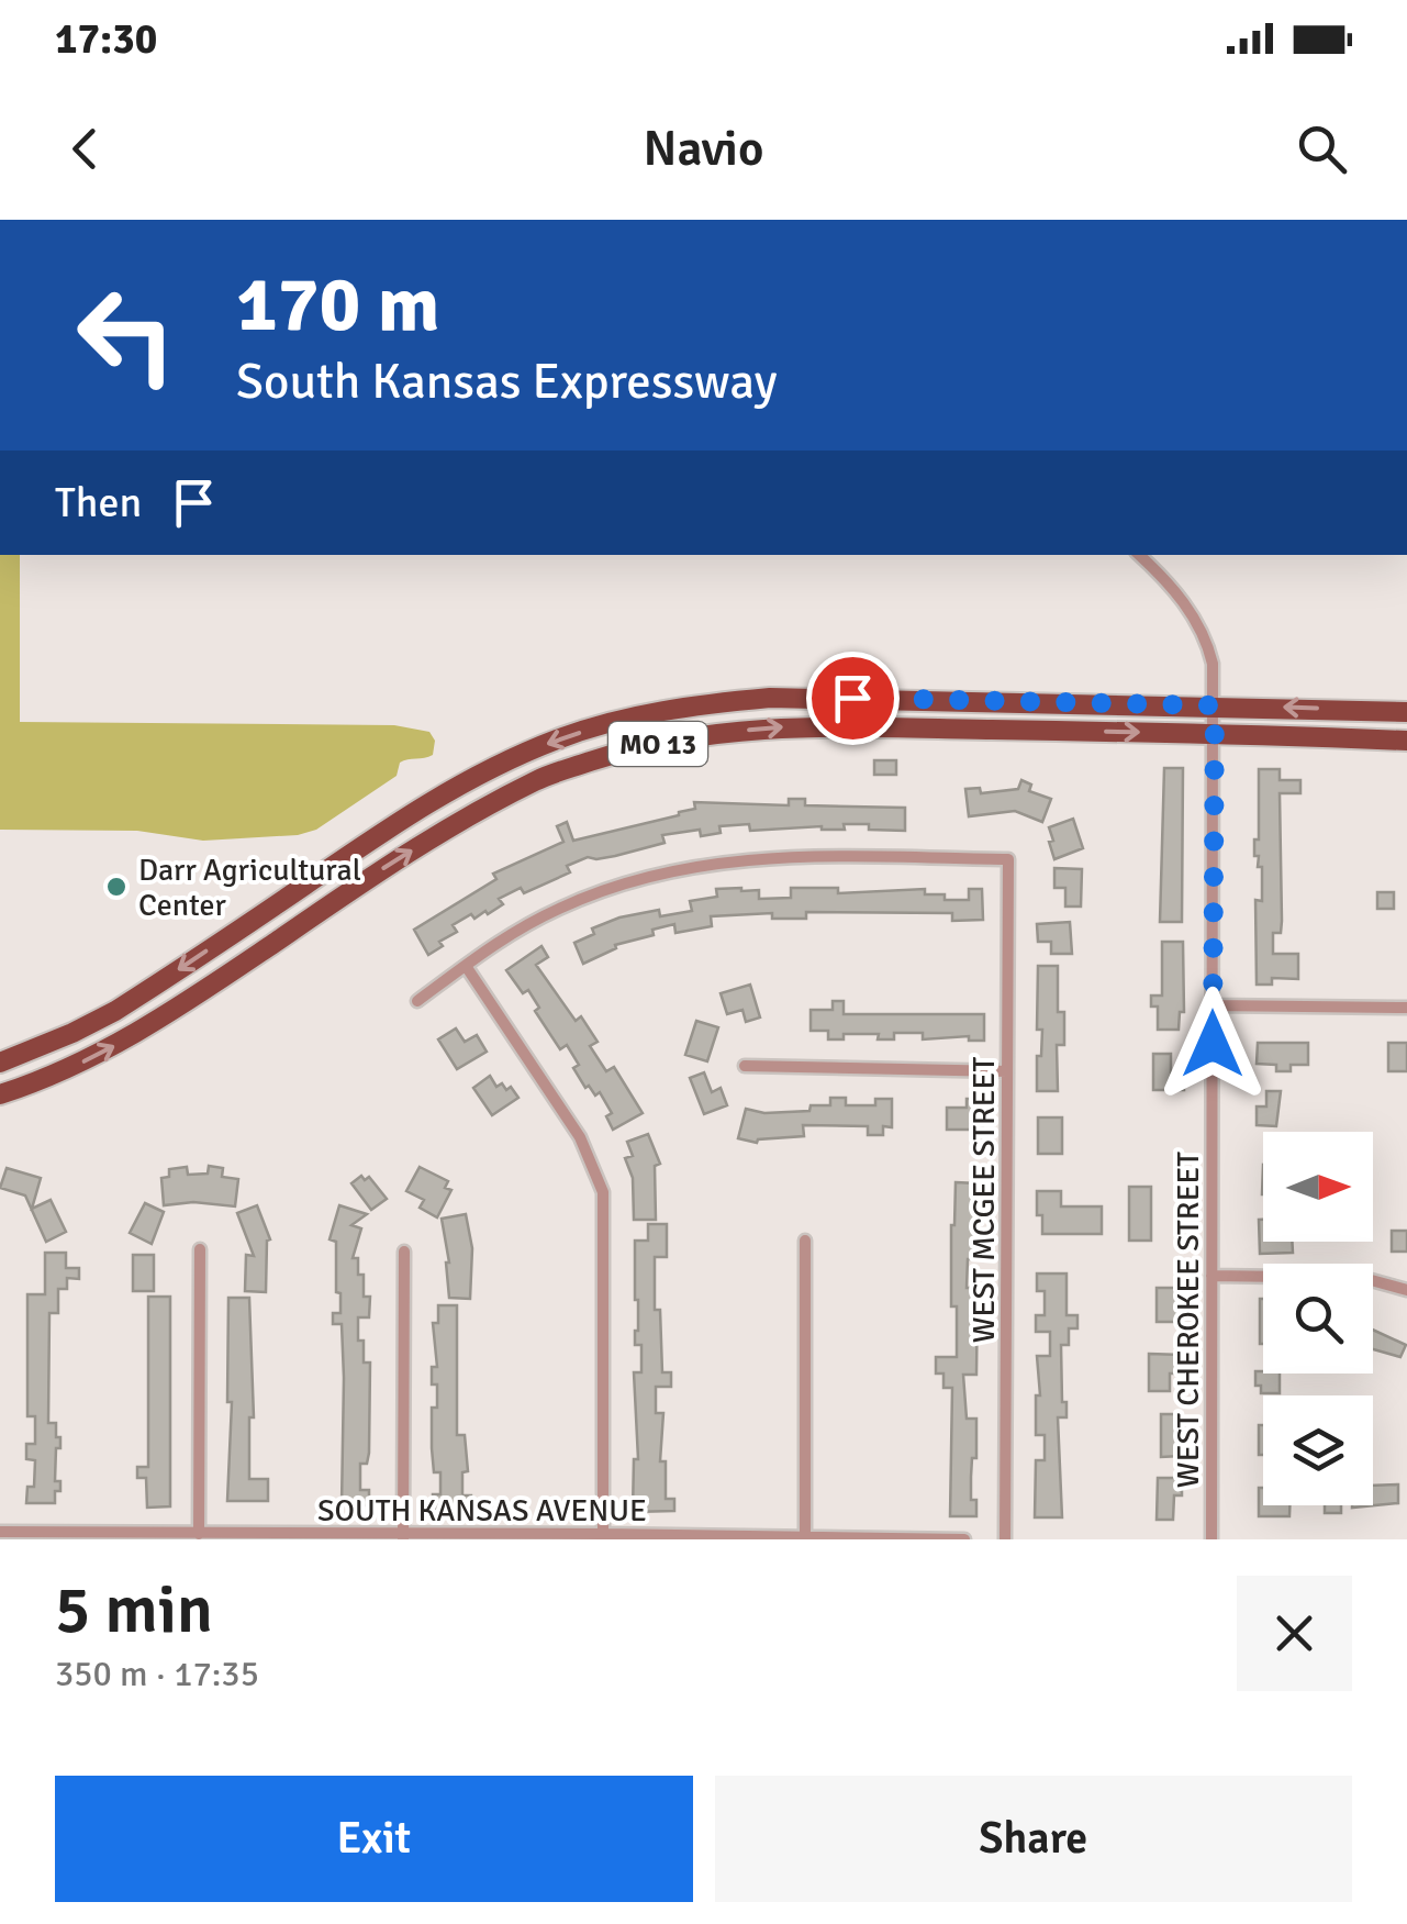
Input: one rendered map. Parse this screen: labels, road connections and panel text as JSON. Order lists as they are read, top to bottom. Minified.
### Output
{"streets":{"main road":["MO 13"],"street":["WEST MCGEE STREET","WEST CHEROKEE STREET","SOUTH KANSAS AVENUE"]},"crossings":[["MO 13","WEST CHEROKEE STREET"]],"places":["Darr Agricultural Center"],"north":"right","page":{"status":"17:30","header":"Navio","turn":["170 m","South Kansas Expressway"],"then":"Then","heading":["5 min","350 m · 17:35"],"buttons":["Exit","Share"]}}
